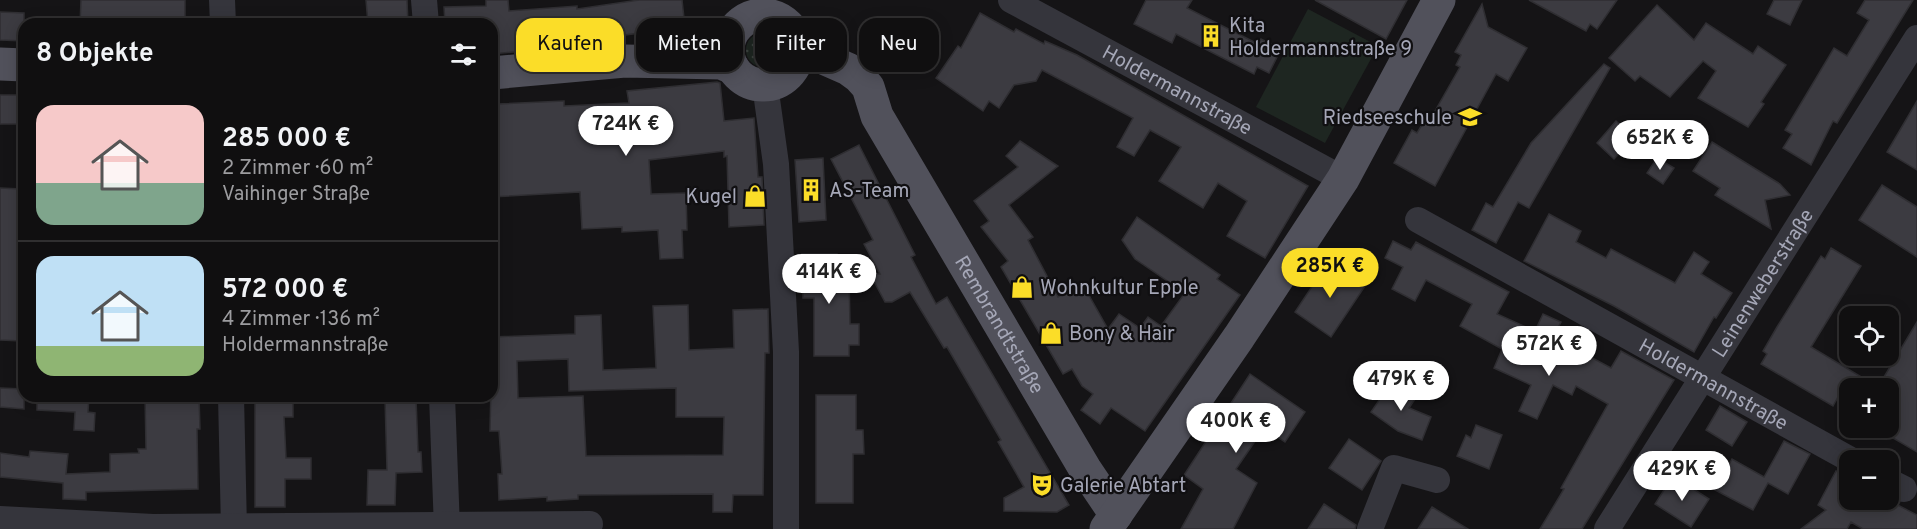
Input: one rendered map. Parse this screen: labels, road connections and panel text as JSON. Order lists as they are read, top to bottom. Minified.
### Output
{"streets":{"main road":["Rembrandtstraße"],"street":["Holdermannstraße","Leinenweberstraße"]},"crossings":[["Holdermannstraße","Leinenweberstraße"]],"places":{"building":["Kita Holdermannstraße 9","AS-Team"],"school or university":["Riedseeschule"],"shop":["Kugel","Wohnkultur Epple","Bony & Hair"],"theatre":["Galerie Abtart"]},"page":{"chip":["Kaufen","Mieten","Filter","Neu"],"heading":"8 Objekte","list":[{"name":"285 000 €","note":"2 Zimmer · 60 m² · Vaihinger Straße"},{"name":"572 000 €","note":"4 Zimmer · 136 m² · Holdermannstraße"}],"price":["724K €","652K €","285K €","414K €","572K €","479K €","400K €","429K €"],"map_buttons":["+","−"]}}
